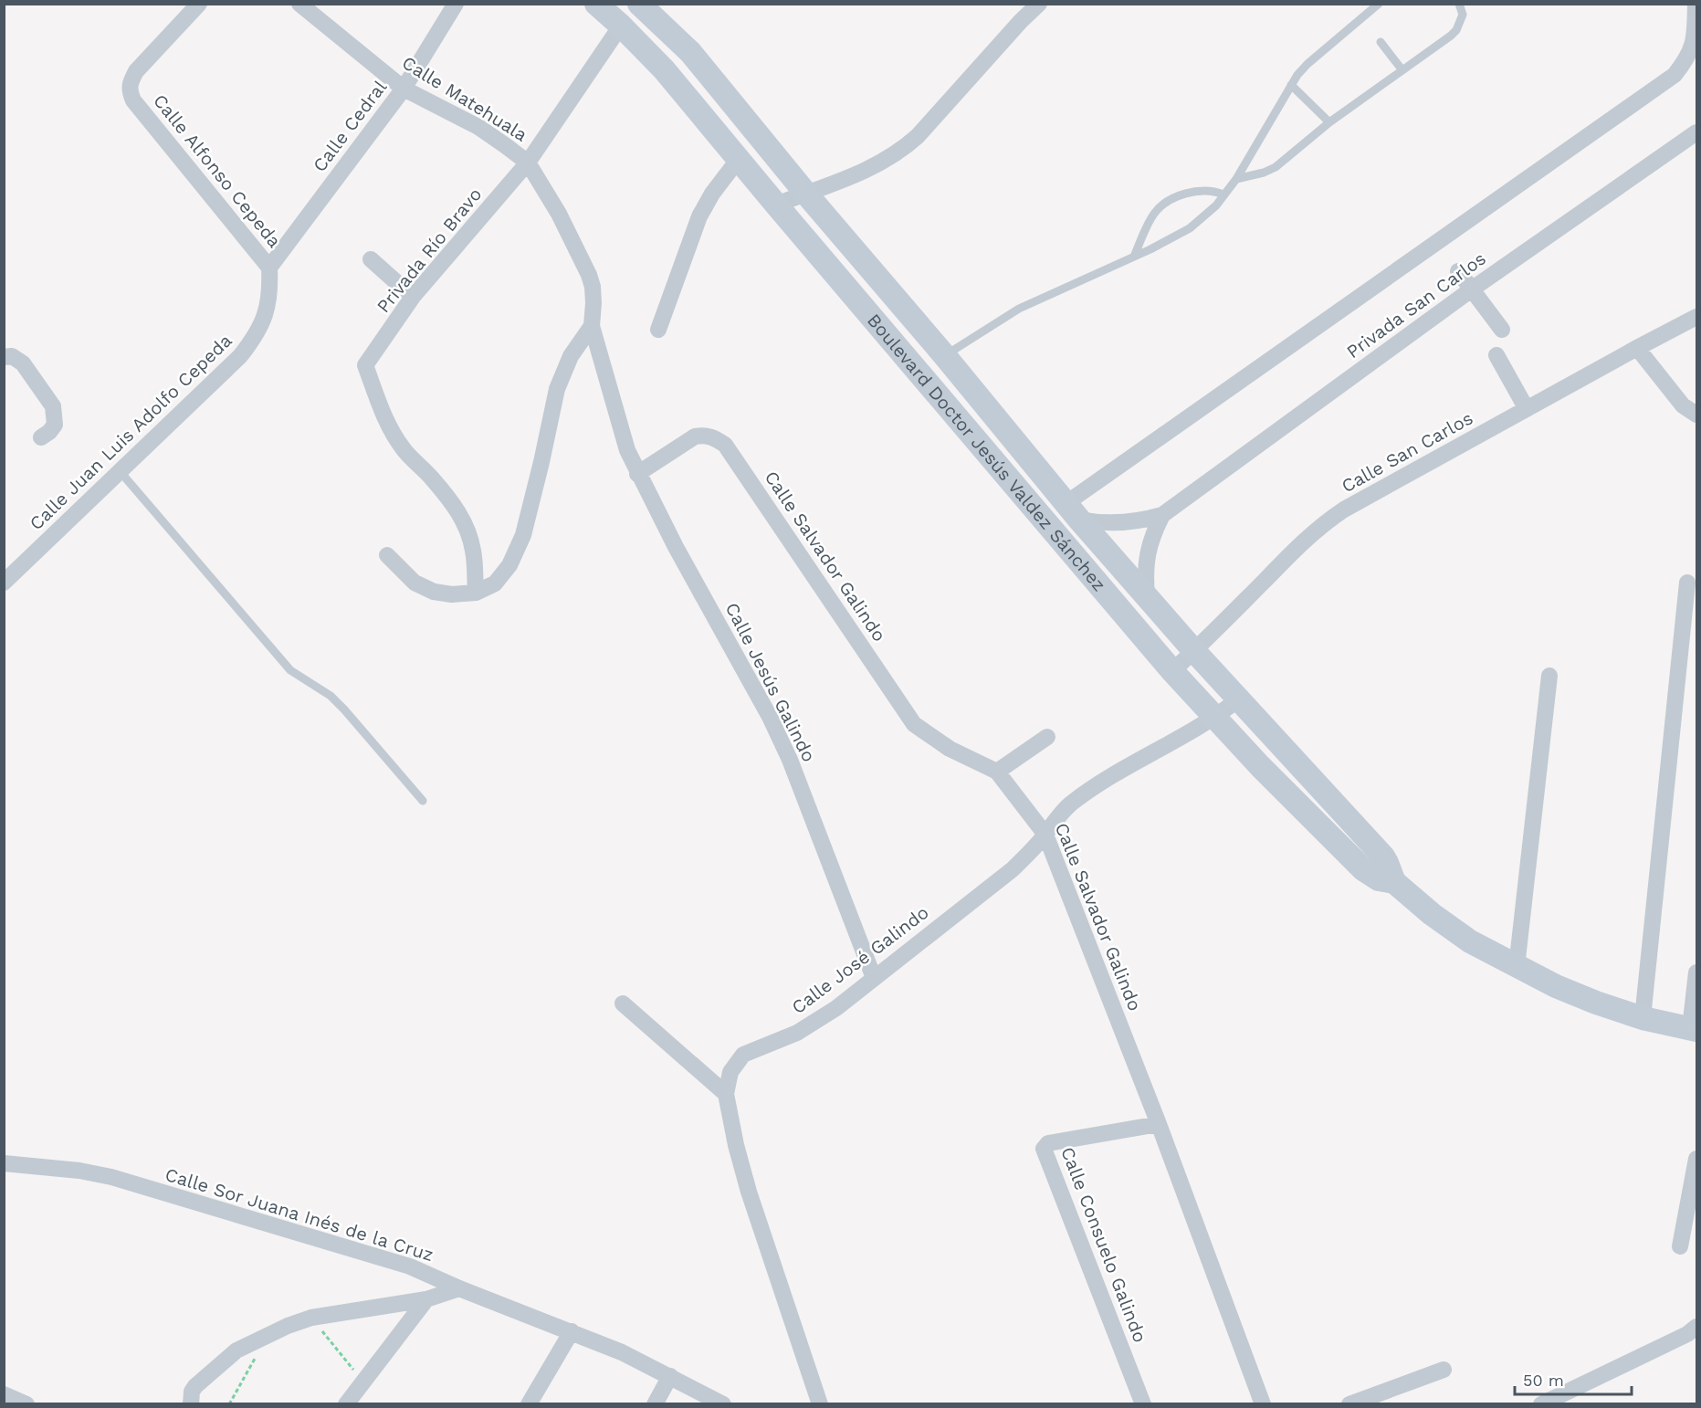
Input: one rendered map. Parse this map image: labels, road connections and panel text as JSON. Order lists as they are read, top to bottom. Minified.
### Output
{"streets":{"main road":["Boulevard Doctor Jesús Valdez Sánchez"],"street":["Calle Matehuala","Calle Cedral","Calle Alfonso Cepeda","Privada Río Bravo","Privada San Carlos","Calle Juan Luis Adolfo Cepeda","Calle San Carlos","Calle Salvador Galindo","Calle Jesús Galindo","Calle José Galindo","Calle Sor Juana Inés de la Cruz","Calle Consuelo Galindo"]},"crossings":[["Calle Matehuala","Calle Cedral"],["Calle Matehuala","Privada Río Bravo"],["Calle Matehuala","Calle Salvador Galindo"],["Calle Matehuala","Calle Jesús Galindo"],["Calle Cedral","Calle Alfonso Cepeda"],["Calle Cedral","Calle Juan Luis Adolfo Cepeda"],["Calle Alfonso Cepeda","Calle Juan Luis Adolfo Cepeda"],["Privada Río Bravo","Boulevard Doctor Jesús Valdez Sánchez"],["Privada San Carlos","Boulevard Doctor Jesús Valdez Sánchez"],["Calle San Carlos","Boulevard Doctor Jesús Valdez Sánchez"],["Boulevard Doctor Jesús Valdez Sánchez","Calle José Galindo"],["Calle Salvador Galindo","Calle Jesús Galindo"],["Calle Salvador Galindo","Calle José Galindo"],["Calle Salvador Galindo","Calle Consuelo Galindo"],["Calle Jesús Galindo","Calle José Galindo"]],"scale_bar":"50 m"}
